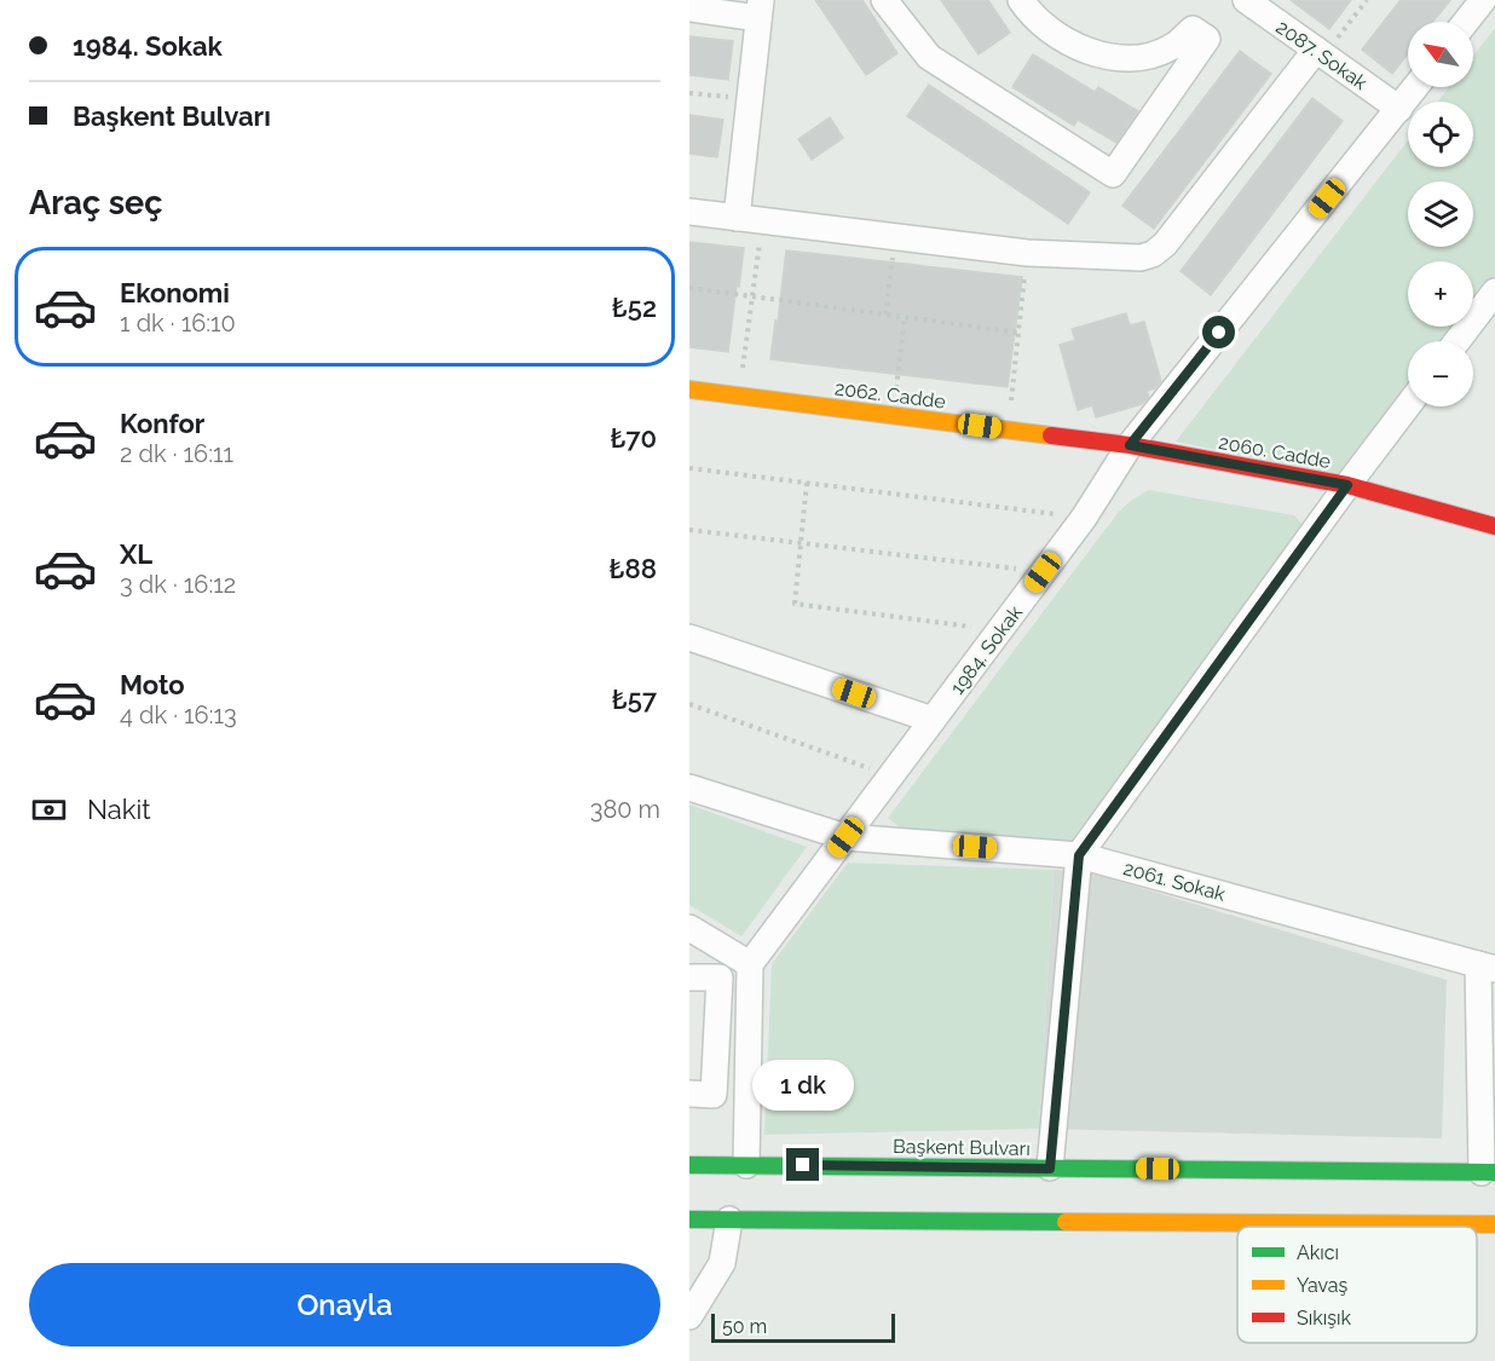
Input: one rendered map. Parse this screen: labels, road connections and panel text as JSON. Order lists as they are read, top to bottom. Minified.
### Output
{"streets":{"main road":["2062. Cadde","2060. Cadde","Başkent Bulvarı"],"street":["2087. Sokak","1984. Sokak","2061. Sokak"]},"crossings":[["2087. Sokak","1984. Sokak"],["2062. Cadde","2060. Cadde"],["2062. Cadde","1984. Sokak"],["2060. Cadde","1984. Sokak"],["1984. Sokak","2061. Sokak"]],"legend":["Akıcı","Yavaş","Sıkışık"],"scale_bar":"50 m","north":"top left","page":{"banner":["1984. Sokak","Başkent Bulvarı"],"map_buttons":["+","−"],"heading":"Araç seç","list":[{"name":"Ekonomi","note":"1 dk · 16:10","value":"₺52"},{"name":"Konfor","note":"2 dk · 16:11","value":"₺70"},{"name":"XL","note":"3 dk · 16:12","value":"₺88"},{"name":"Moto","note":"4 dk · 16:13","value":"₺57"}],"pay":["Nakit","380 m"],"bubble":"1 dk","buttons":"Onayla","scale":"50 m"}}
